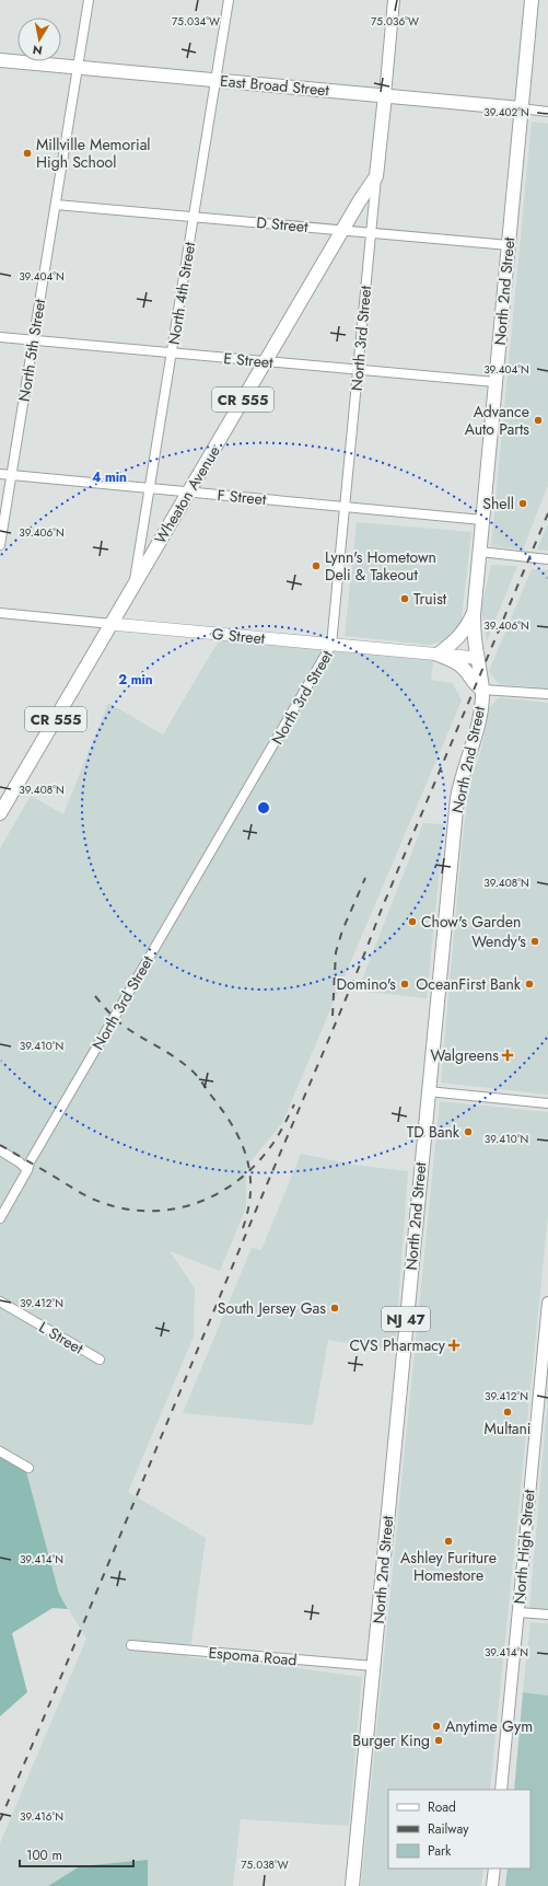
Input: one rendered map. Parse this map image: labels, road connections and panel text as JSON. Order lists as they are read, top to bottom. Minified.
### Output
{"streets":{"main road":["East Broad Street","North 2nd Street","North 3rd Street","CR 555","Wheaton Avenue","G Street","NJ 47"],"street":["D Street","North 4th Street","North 5th Street","E Street","F Street","L Street","North High Street","Espoma Road"]},"crossings":[["East Broad Street","North 2nd Street"],["East Broad Street","North 4th Street"],["East Broad Street","North 3rd Street"],["East Broad Street","North 5th Street"],["D Street","North 2nd Street"],["D Street","North 4th Street"],["D Street","North 3rd Street"],["D Street","North 5th Street"],["D Street","Wheaton Avenue"],["North 2nd Street","E Street"],["North 2nd Street","F Street"],["North 2nd Street","G Street"],["North 2nd Street","Espoma Road"],["North 4th Street","E Street"],["North 4th Street","Wheaton Avenue"],["North 4th Street","F Street"],["North 3rd Street","E Street"],["North 3rd Street","Wheaton Avenue"],["North 3rd Street","F Street"],["North 3rd Street","G Street"],["North 5th Street","E Street"],["North 5th Street","F Street"],["E Street","Wheaton Avenue"],["Wheaton Avenue","F Street"],["Wheaton Avenue","G Street"]],"places":{"other":["Millville Memorial High School","Advance Auto Parts","Shell","Lynn's Hometown Deli & Takeout","Truist","Chow's Garden","Wendy's","Domino's","OceanFirst Bank","TD Bank","South Jersey Gas","Multani","Ashley Furiture Homestore","Anytime Gym","Burger King"],"health":["Walgreens","CVS Pharmacy"]},"legend":["Road","Railway","Park"],"scale_bar":"100 m","north":"bottom","coordinates":["75.034°W","75.036°W","39.402°N","39.404°N","39.406°N","39.408°N","39.410°N","39.412°N","39.414°N","39.416°N","75.038°W"],"rings":["4 min","2 min"]}
